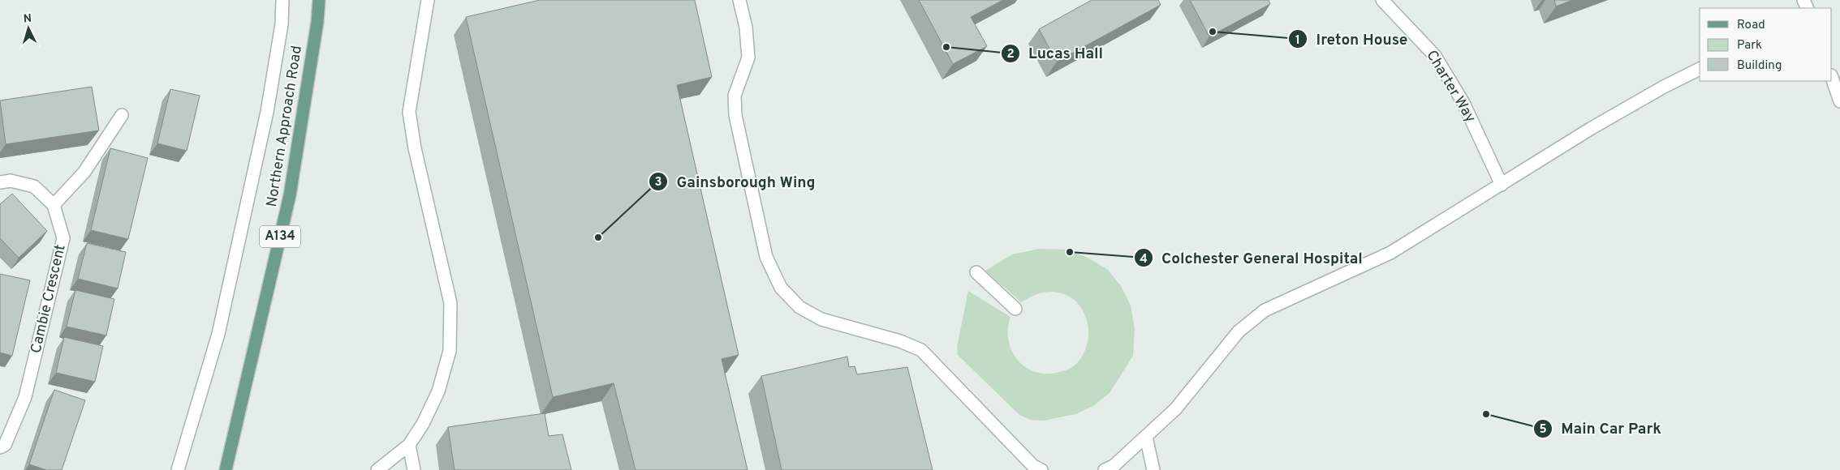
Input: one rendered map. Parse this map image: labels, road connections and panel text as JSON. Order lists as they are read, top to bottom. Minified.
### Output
{"streets":{"main road":["Northern Approach Road","A134"],"street":["Charter Way","Cambie Crescent"]},"places":["Ireton House","Lucas Hall","Gainsborough Wing","Colchester General Hospital","Main Car Park"],"legend":["Road","Park","Building"],"north":"top"}
